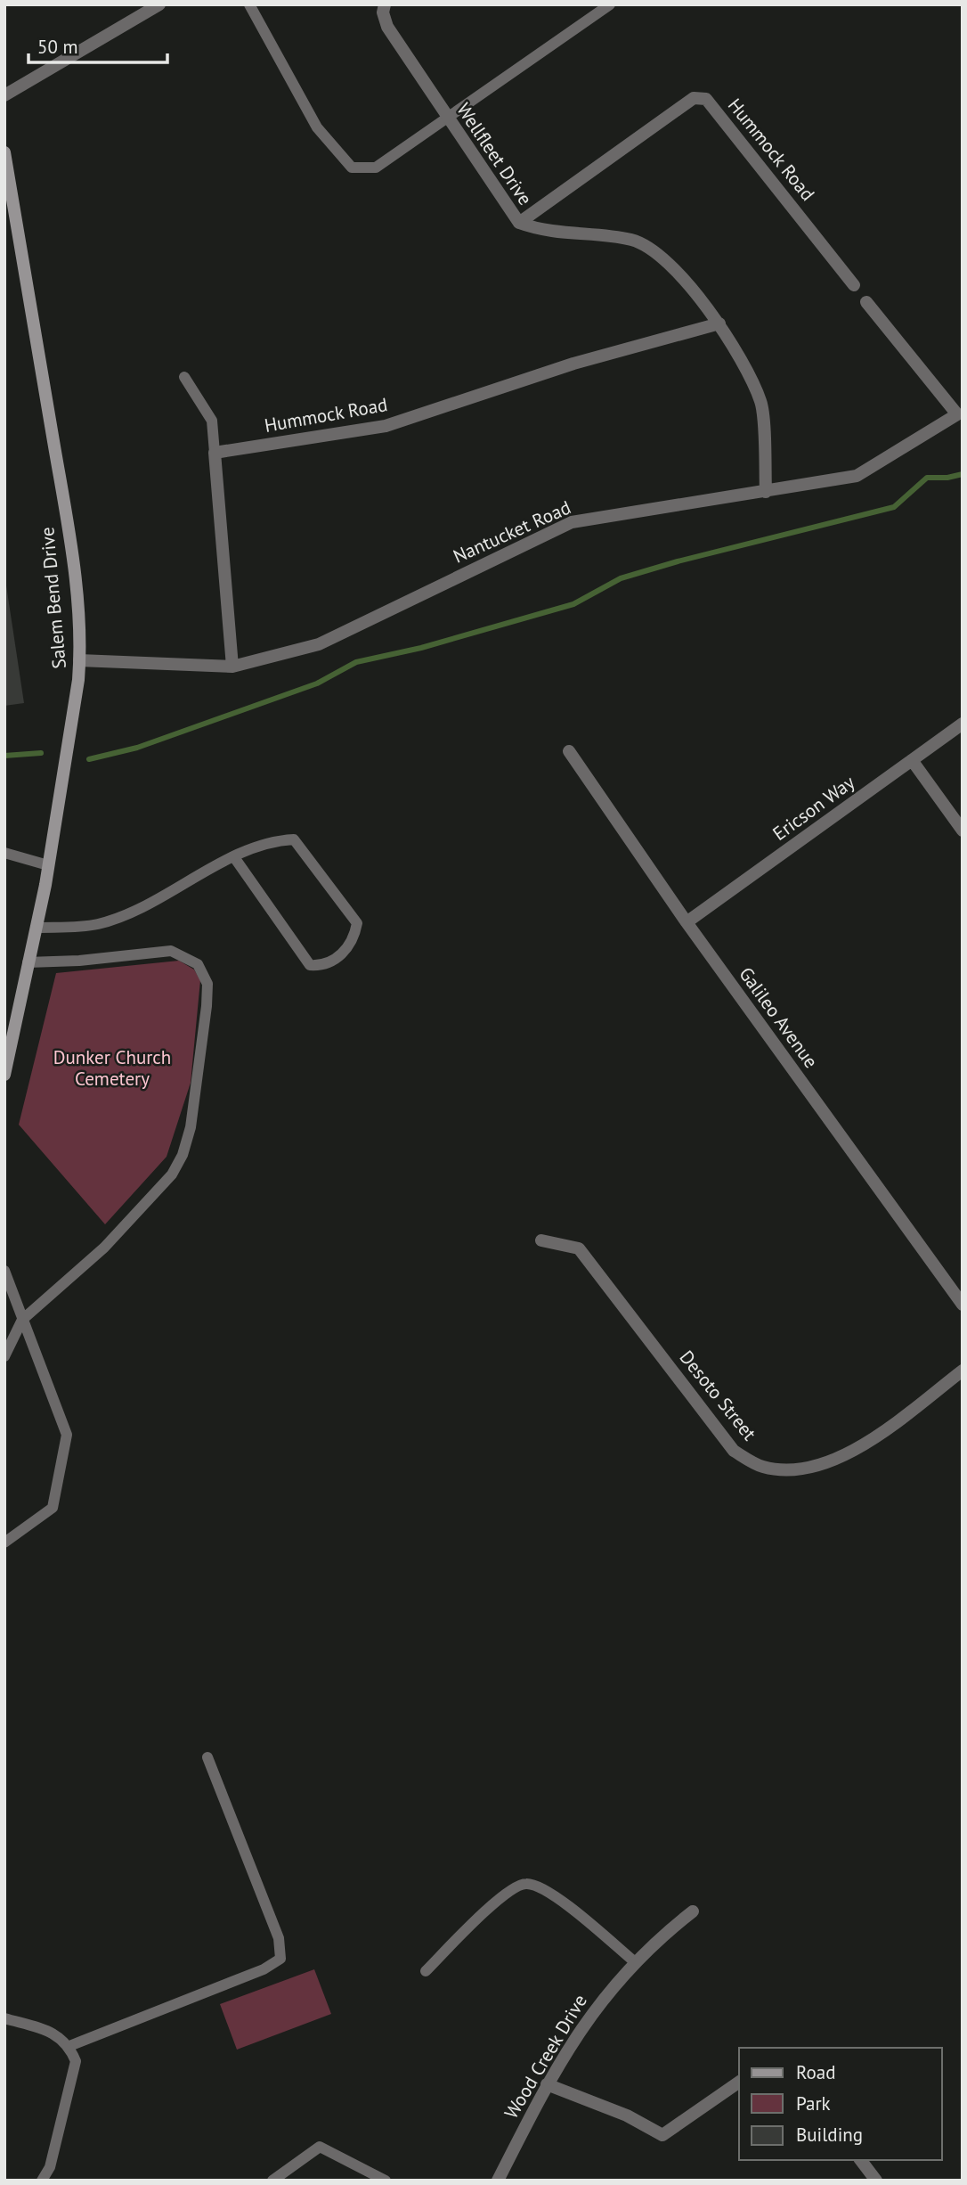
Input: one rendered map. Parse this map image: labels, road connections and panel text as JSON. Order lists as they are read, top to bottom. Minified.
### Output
{"streets":{"street":["Hummock Road","Wellfleet Drive","Nantucket Road","Salem Bend Drive","Ericson Way","Galileo Avenue","Desoto Street","Wood Creek Drive"]},"crossings":[["Hummock Road","Wellfleet Drive"],["Wellfleet Drive","Nantucket Road"],["Nantucket Road","Salem Bend Drive"],["Ericson Way","Galileo Avenue"]],"parks":["Dunker Church Cemetery"],"legend":["Road","Park","Building"],"scale_bar":"50 m"}
